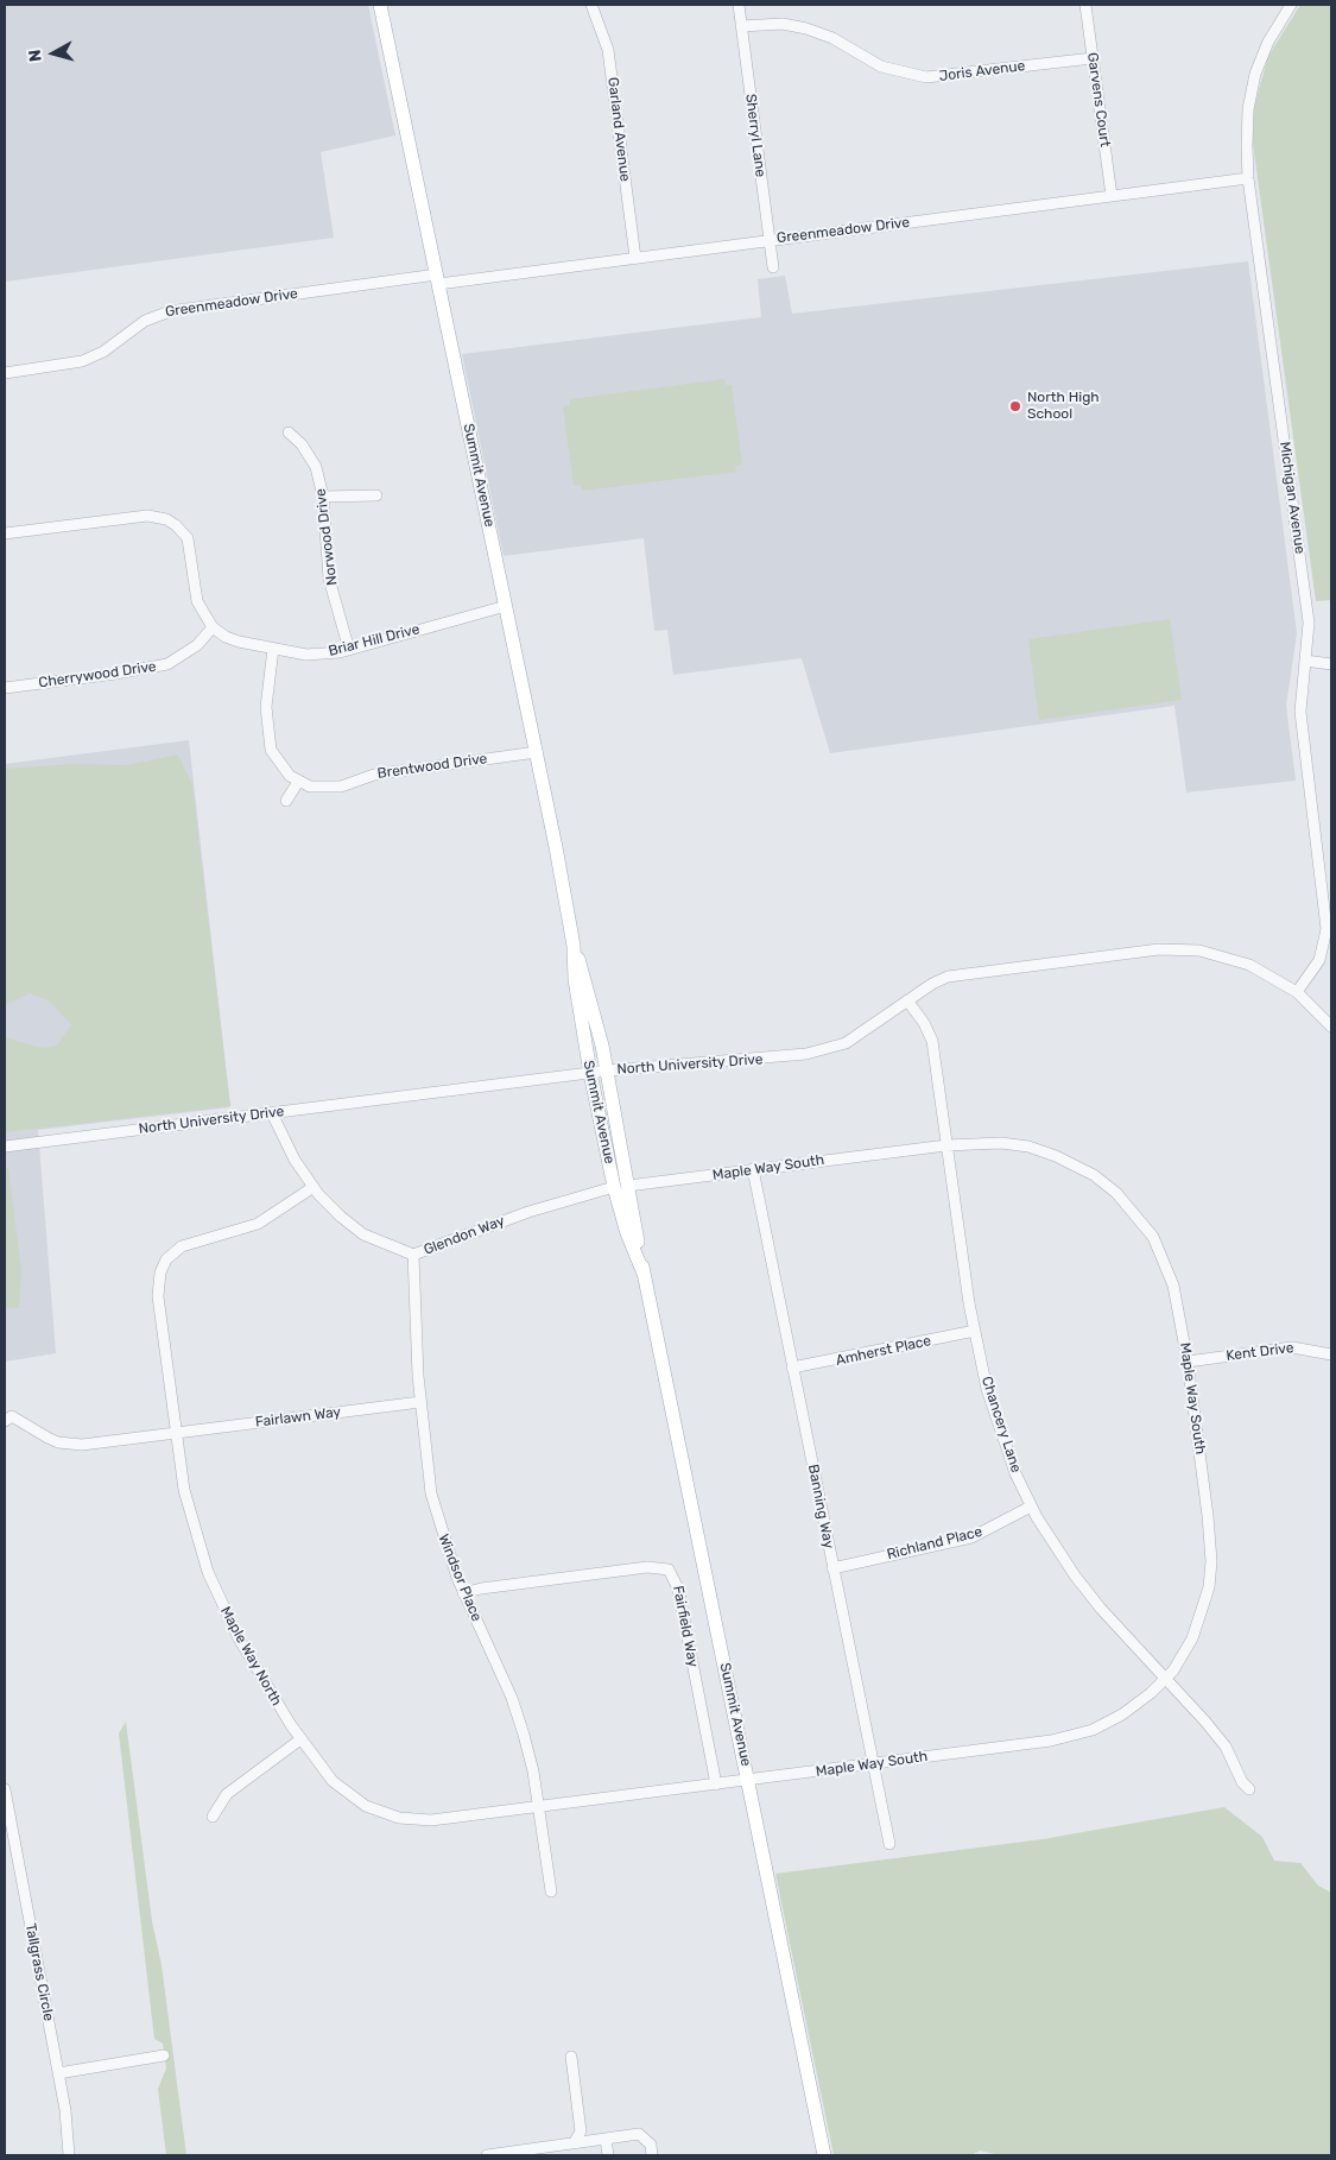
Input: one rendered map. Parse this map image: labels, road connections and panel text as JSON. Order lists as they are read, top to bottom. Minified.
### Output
{"streets":{"main road":["Summit Avenue"],"street":["Joris Avenue","Garvens Court","Garland Avenue","Sherryl Lane","Greenmeadow Drive","Michigan Avenue","Norwood Drive","Briar Hill Drive","Cherrywood Drive","Brentwood Drive","North University Drive","Maple Way South","Glendon Way","Amherst Place","Kent Drive","Fairlawn Way","Chancery Lane","Banning Way","Richland Place","Windsor Place","Fairfield Way","Maple Way North","Tallgrass Circle"]},"crossings":[["Joris Avenue","Garvens Court"],["Joris Avenue","Sherryl Lane"],["Garvens Court","Greenmeadow Drive"],["Garland Avenue","Greenmeadow Drive"],["Sherryl Lane","Greenmeadow Drive"],["Greenmeadow Drive","Summit Avenue"],["Greenmeadow Drive","Michigan Avenue"],["Summit Avenue","Briar Hill Drive"],["Summit Avenue","Brentwood Drive"],["Summit Avenue","North University Drive"],["Summit Avenue","Maple Way South"],["Summit Avenue","Glendon Way"],["Summit Avenue","Maple Way North"],["Michigan Avenue","North University Drive"],["Norwood Drive","Briar Hill Drive"],["Briar Hill Drive","Cherrywood Drive"],["North University Drive","Glendon Way"],["North University Drive","Chancery Lane"],["Maple Way South","Glendon Way"],["Maple Way South","Kent Drive"],["Maple Way South","Chancery Lane"],["Maple Way South","Banning Way"],["Maple Way South","Maple Way North"],["Glendon Way","Windsor Place"],["Glendon Way","Maple Way North"],["Amherst Place","Chancery Lane"],["Amherst Place","Banning Way"],["Fairlawn Way","Windsor Place"],["Fairlawn Way","Maple Way North"],["Chancery Lane","Richland Place"],["Banning Way","Richland Place"],["Windsor Place","Fairfield Way"],["Windsor Place","Maple Way North"],["Fairfield Way","Maple Way North"]],"places":["North High School"],"north":"left"}
